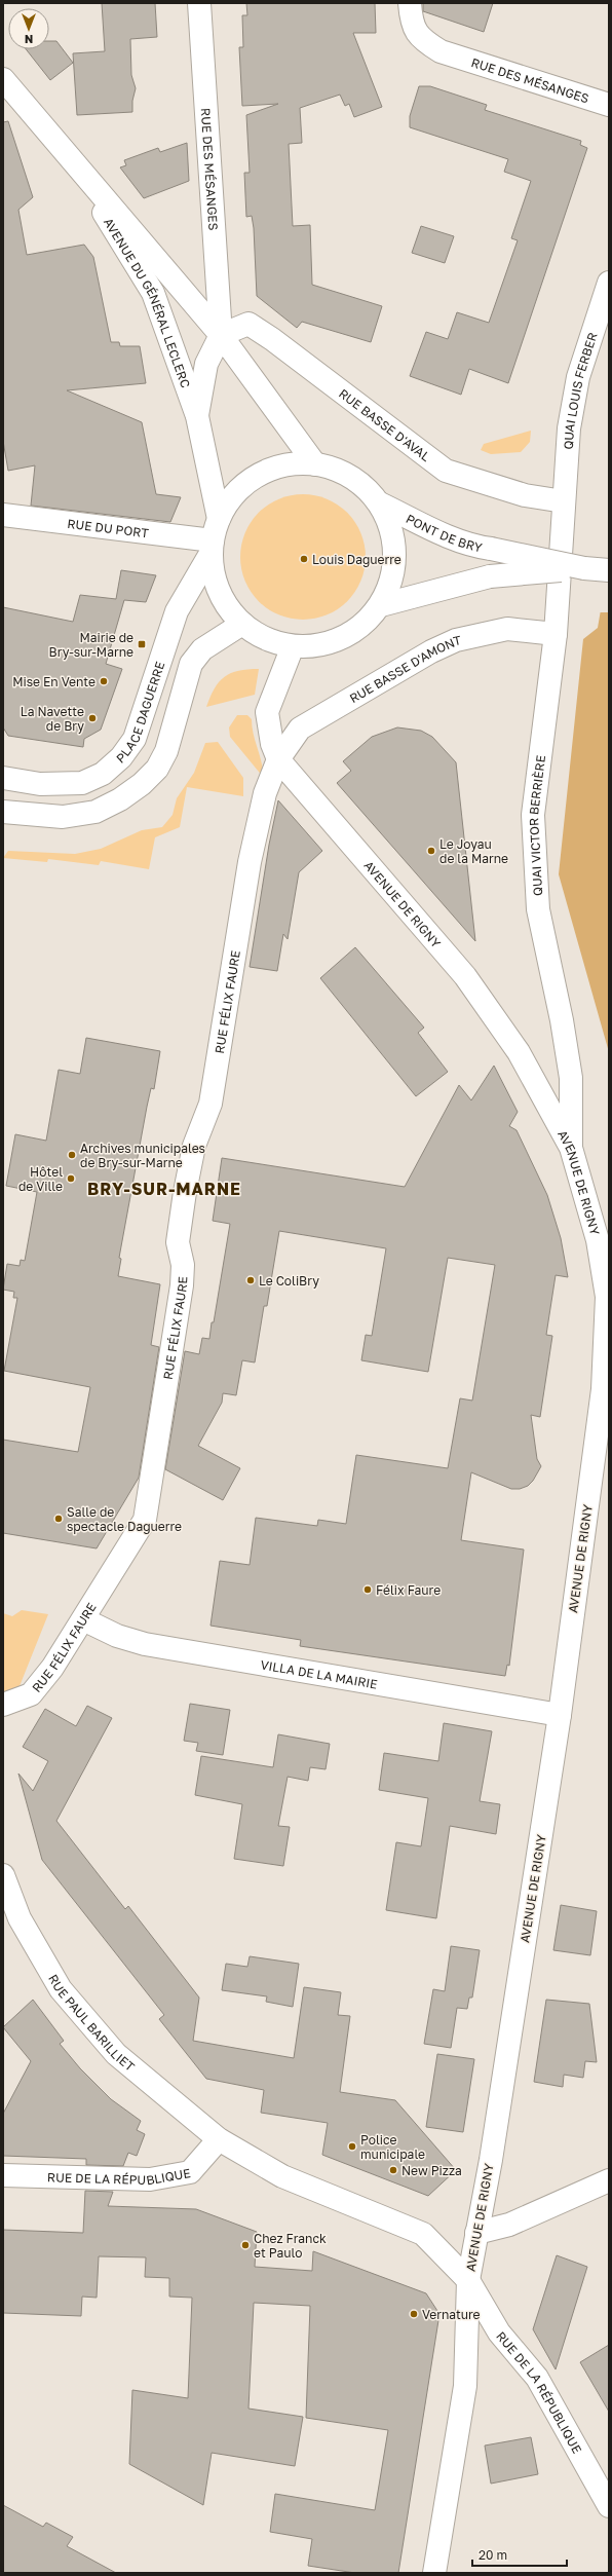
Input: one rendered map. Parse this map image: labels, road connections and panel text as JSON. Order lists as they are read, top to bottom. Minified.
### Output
{"streets":{"street":["RUE DES MÉSANGES","AVENUE DU GÉNÉRAL LECLERC","QUAI LOUIS FERBER","RUE BASSE D'AVAL","RUE DU PORT","PONT DE BRY","RUE BASSE D'AMONT","PLACE DAGUERRE","QUAI VICTOR BERRIÈRE","AVENUE DE RIGNY","RUE FÉLIX FAURE","VILLA DE LA MAIRIE","RUE PAUL BARILLIET","RUE DE LA RÉPUBLIQUE"]},"crossings":[["RUE DES MÉSANGES","AVENUE DU GÉNÉRAL LECLERC"],["RUE DES MÉSANGES","RUE BASSE D'AVAL"],["AVENUE DU GÉNÉRAL LECLERC","RUE BASSE D'AVAL"],["AVENUE DU GÉNÉRAL LECLERC","PLACE DAGUERRE"],["QUAI LOUIS FERBER","RUE BASSE D'AVAL"],["QUAI LOUIS FERBER","QUAI VICTOR BERRIÈRE"],["RUE BASSE D'AVAL","QUAI VICTOR BERRIÈRE"],["RUE DU PORT","PLACE DAGUERRE"],["PONT DE BRY","PLACE DAGUERRE"],["RUE BASSE D'AMONT","QUAI VICTOR BERRIÈRE"],["RUE BASSE D'AMONT","AVENUE DE RIGNY"],["RUE BASSE D'AMONT","RUE FÉLIX FAURE"],["PLACE DAGUERRE","AVENUE DE RIGNY"],["QUAI VICTOR BERRIÈRE","AVENUE DE RIGNY"],["AVENUE DE RIGNY","RUE FÉLIX FAURE"],["AVENUE DE RIGNY","VILLA DE LA MAIRIE"],["AVENUE DE RIGNY","RUE PAUL BARILLIET"],["AVENUE DE RIGNY","RUE DE LA RÉPUBLIQUE"],["RUE FÉLIX FAURE","VILLA DE LA MAIRIE"],["RUE PAUL BARILLIET","RUE DE LA RÉPUBLIQUE"]],"districts":["BRY-SUR-MARNE"],"places":{"other":["Louis Daguerre","Mise En Vente","La Navette de Bry","Le Joyau de la Marne","Archives municipales de Bry-sur-Marne","Hôtel de Ville","Le ColiBry","Salle de spectacle Daguerre","Félix Faure","Police municipale","New Pizza","Chez Franck et Paulo","Vernature"],"transit":["Mairie de Bry-sur-Marne"]},"scale_bar":"20 m","north":"bottom"}
